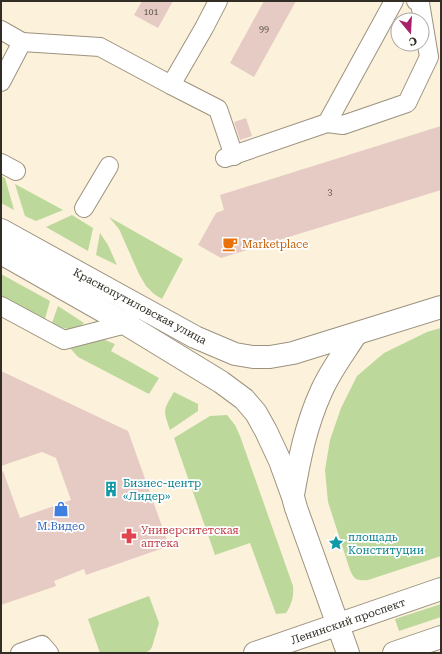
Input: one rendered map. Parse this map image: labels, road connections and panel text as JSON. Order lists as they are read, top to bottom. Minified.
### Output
{"streets":{"main road":["Краснопутиловская улица","Ленинский проспект"]},"places":{"cafe":["Marketplace"],"building":["Бизнес-центр «Лидер»"],"shop":["М.Видео"],"pharmacy":["Университетская аптека"],"place":["площадь Конституции"]},"house_numbers":["101","99","3"],"north":"bottom"}
